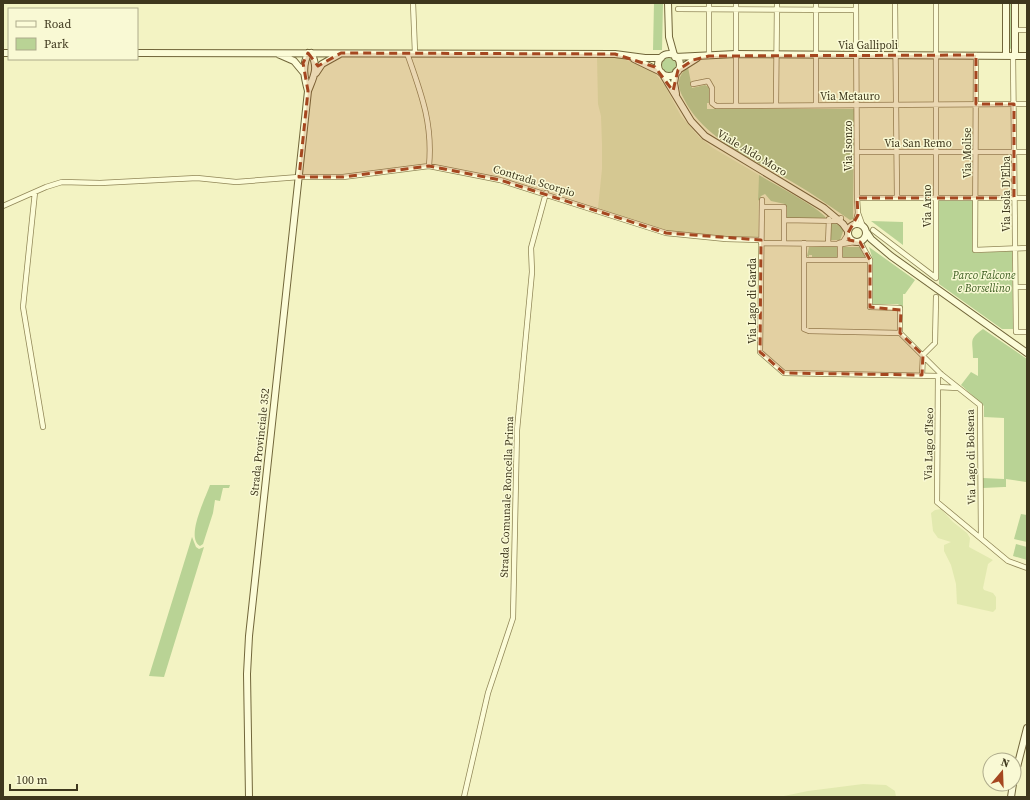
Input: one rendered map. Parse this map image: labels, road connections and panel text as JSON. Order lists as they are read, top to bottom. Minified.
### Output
{"streets":{"main road":["Via Gallipoli","Viale Aldo Moro","Strada Provinciale 352"],"street":["Via Metauro","Via San Remo","Via Isonzo","Via Molise","Contrada Scorpio","Via Isola D'Elba","Via Arno","Via Lago di Garda","Via Lago d'Iseo","Via Lago di Bolsena","Strada Comunale Roncella Prima"]},"crossings":[["Via Gallipoli","Via Isonzo"],["Via Gallipoli","Viale Aldo Moro"],["Via Gallipoli","Via Molise"],["Via Gallipoli","Via Isola D'Elba"],["Via Gallipoli","Via Arno"],["Via Metauro","Via Isonzo"],["Via Metauro","Via Molise"],["Via Metauro","Via Isola D'Elba"],["Via Metauro","Via Arno"],["Via San Remo","Via Isonzo"],["Via San Remo","Via Molise"],["Via San Remo","Via Isola D'Elba"],["Via San Remo","Via Arno"],["Viale Aldo Moro","Contrada Scorpio"],["Via Molise","Via Isola D'Elba"],["Contrada Scorpio","Via Lago di Garda"],["Contrada Scorpio","Strada Provinciale 352"],["Contrada Scorpio","Strada Comunale Roncella Prima"],["Via Lago di Garda","Via Lago d'Iseo"],["Via Lago d'Iseo","Via Lago di Bolsena"]],"parks":["Parco Falcone e Borsellino"],"legend":["Road","Park"],"scale_bar":"100 m","north":"top"}
